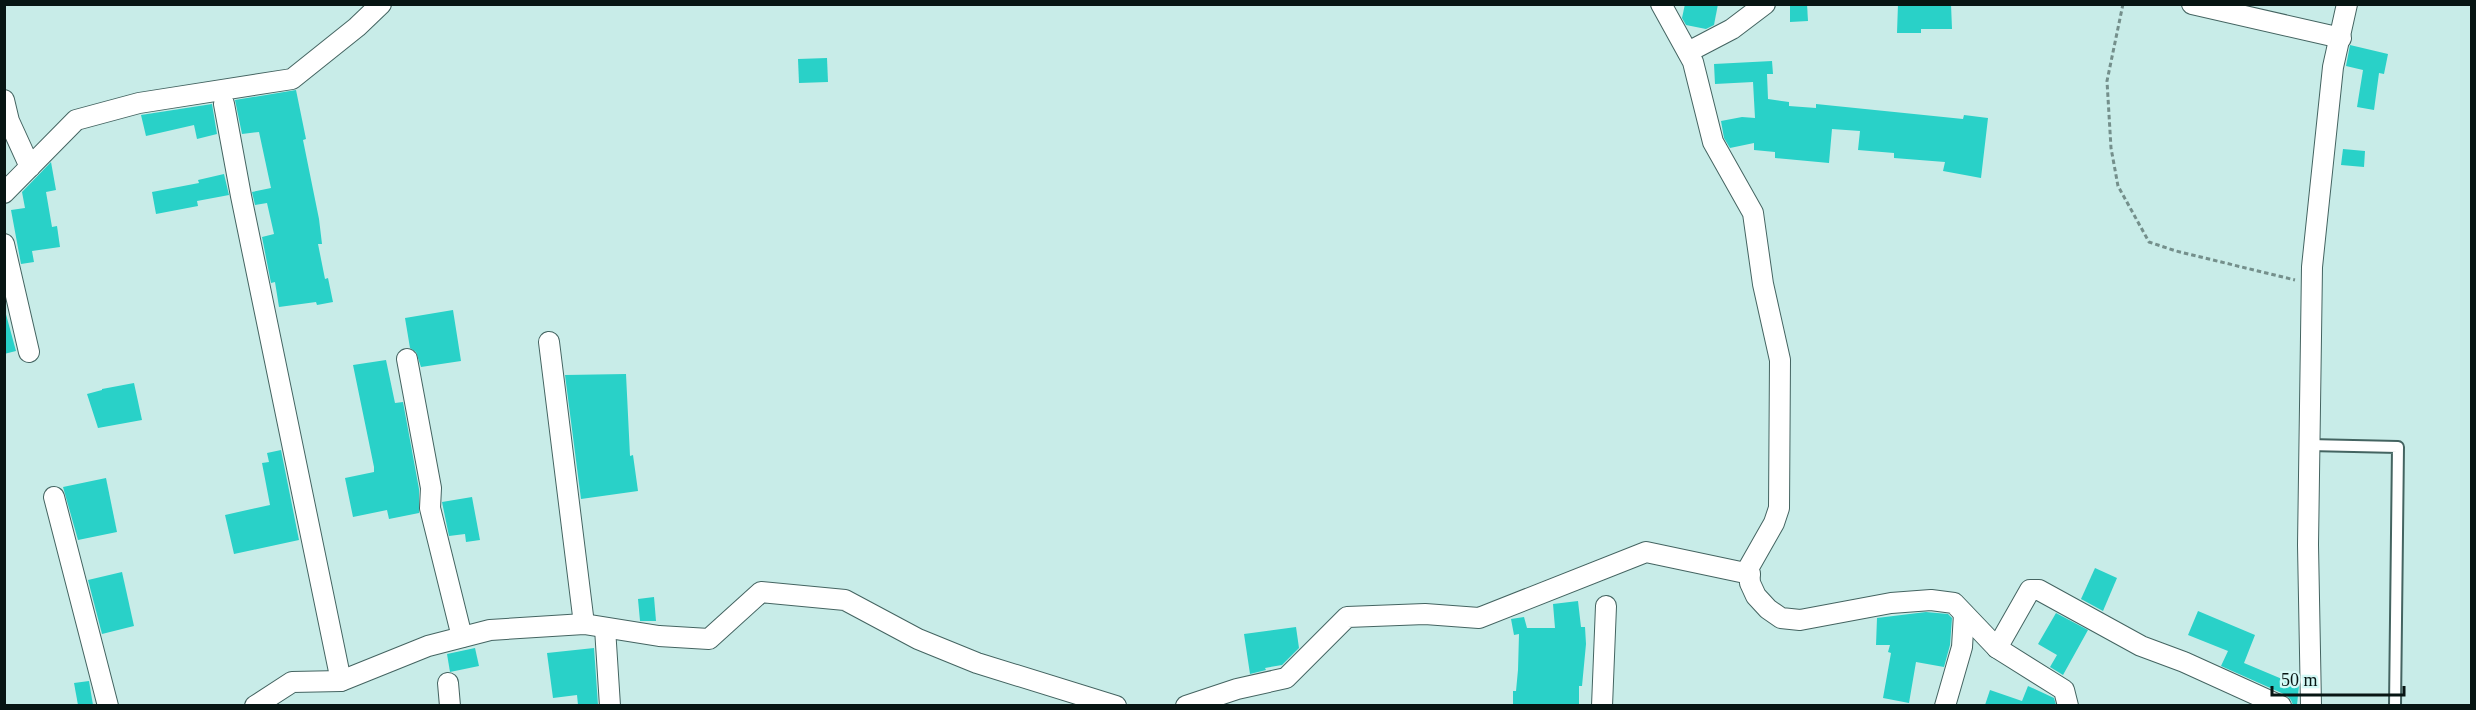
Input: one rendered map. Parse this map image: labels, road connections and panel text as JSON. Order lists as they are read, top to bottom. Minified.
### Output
{"scale_bar":"50 m"}
